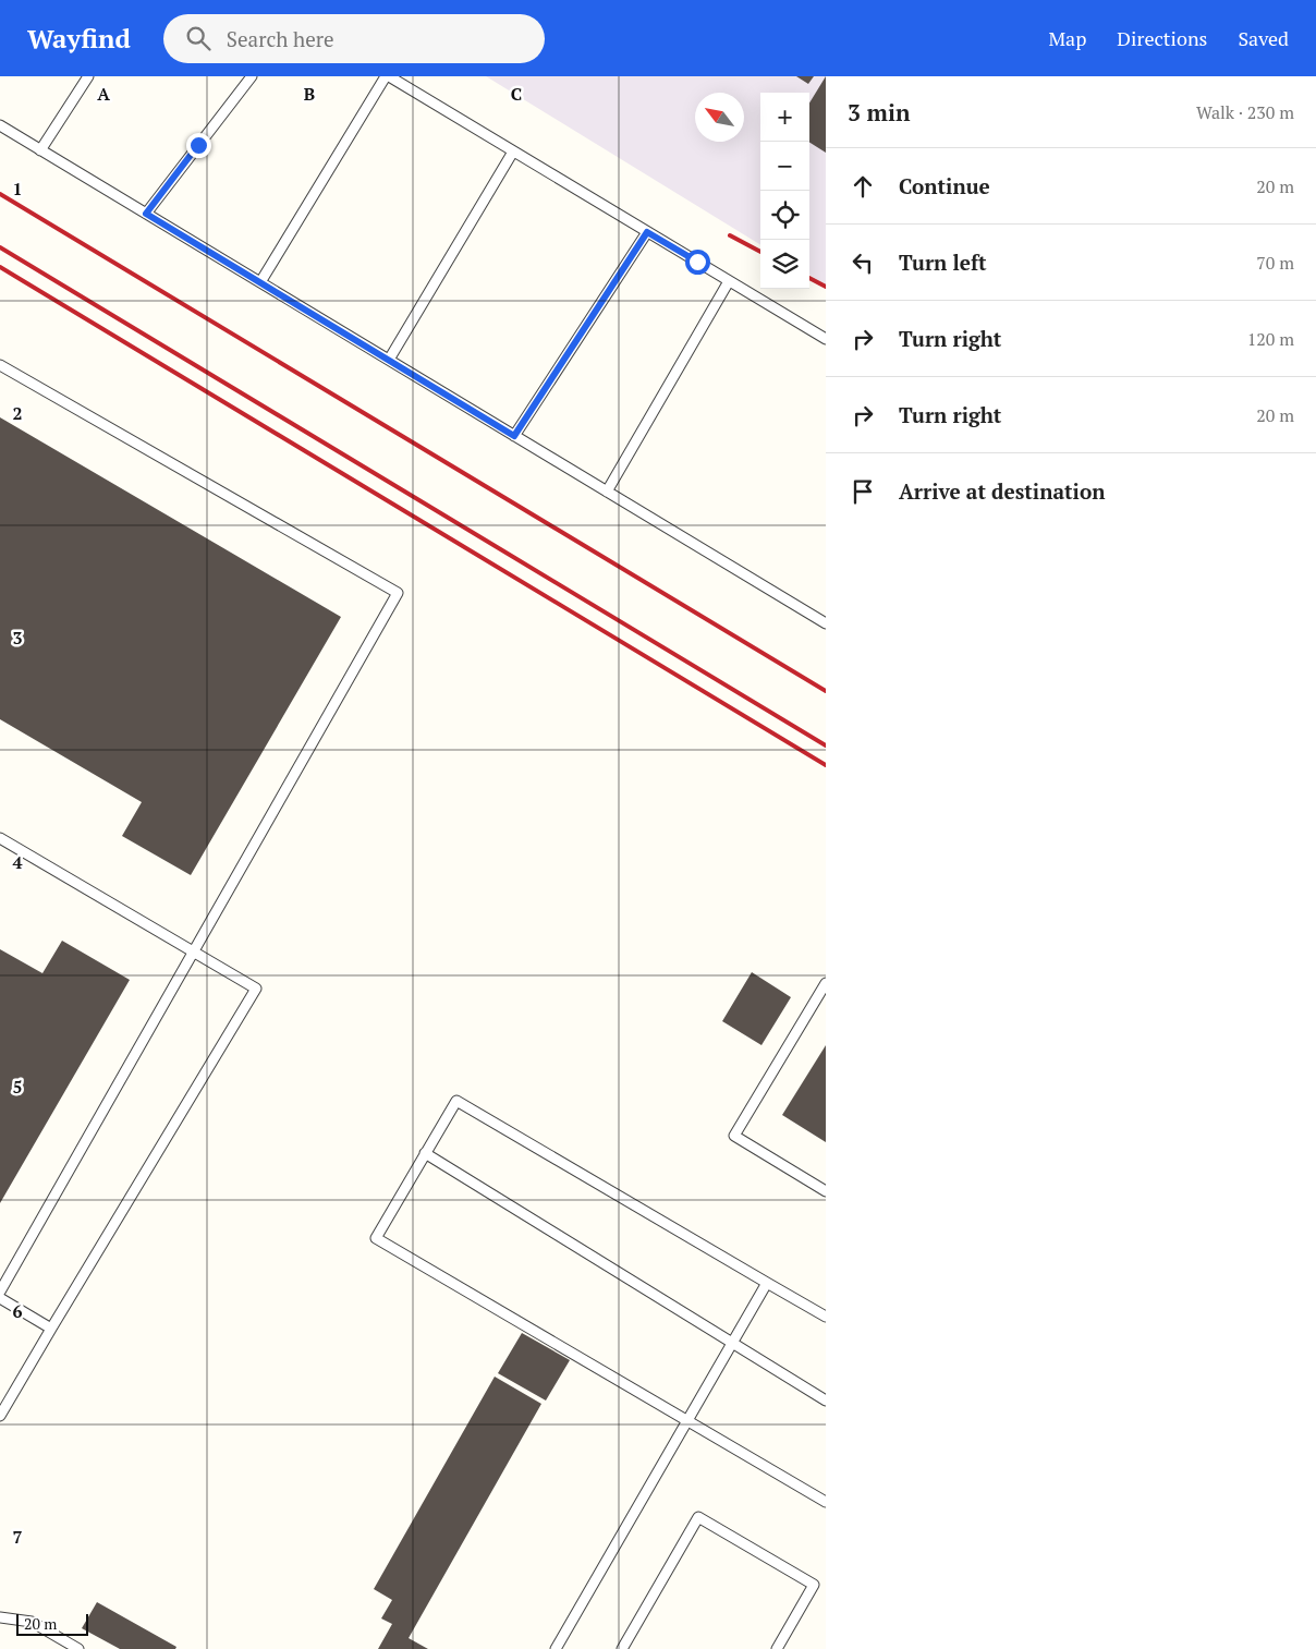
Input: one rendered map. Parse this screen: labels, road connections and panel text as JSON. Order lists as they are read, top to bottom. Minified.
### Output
{"scale_bar":"20 m","north":"top left","page":{"header":"Wayfind","search":"Search here","nav":["Map","Directions","Saved"],"heading":["3 min","Walk · 230 m"],"map_buttons":["+","−"],"list":[["Continue","20 m"],["Turn left","70 m"],["Turn right","120 m"],["Turn right","20 m"],"Arrive at destination"],"scale":"20 m"},"grid":{"columns":["A","B","C"],"rows":["1","2","3","4","5","6","7"]}}
